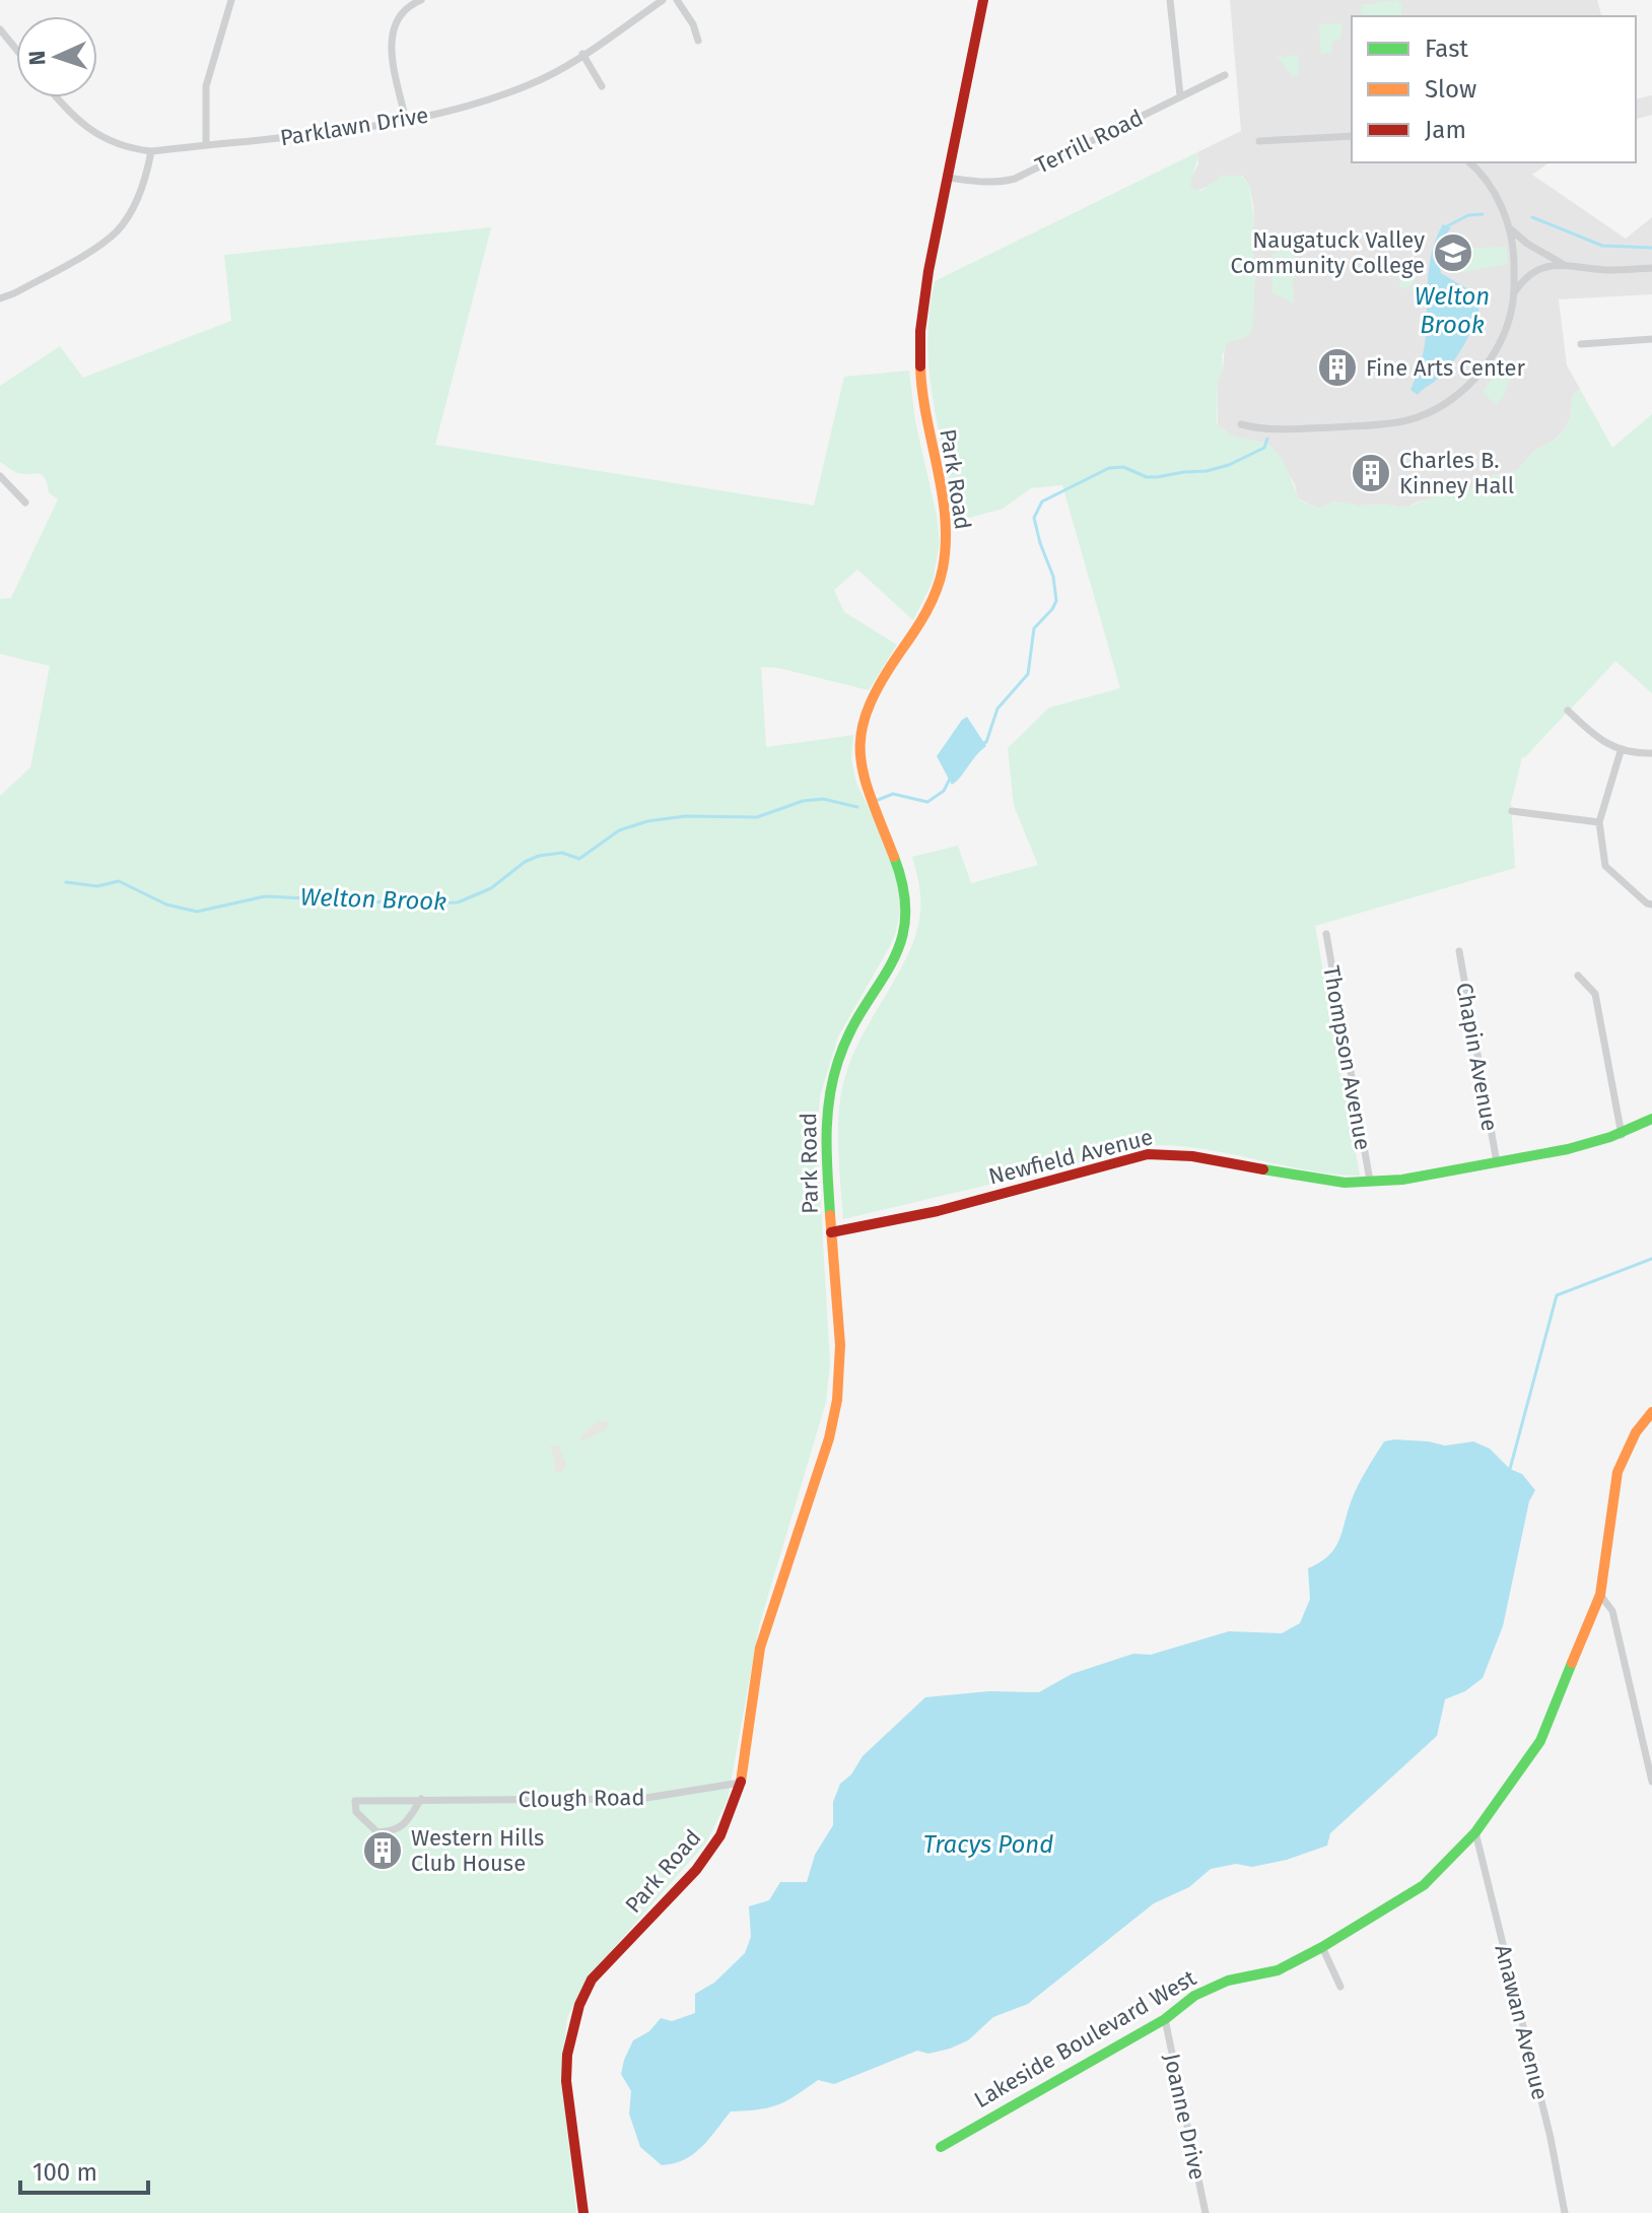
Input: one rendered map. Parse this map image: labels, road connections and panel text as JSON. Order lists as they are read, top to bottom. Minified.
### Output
{"streets":{"main road":["Park Road","Newfield Avenue","Lakeside Boulevard West"],"street":["Parklawn Drive","Terrill Road","Chapin Avenue","Thompson Avenue","Clough Road","Anawan Avenue","Joanne Drive"]},"crossings":[["Terrill Road","Park Road"],["Park Road","Newfield Avenue"],["Park Road","Clough Road"],["Chapin Avenue","Newfield Avenue"],["Thompson Avenue","Newfield Avenue"],["Anawan Avenue","Lakeside Boulevard West"],["Lakeside Boulevard West","Joanne Drive"]],"water":["Welton Brook","Tracys Pond"],"places":{"school or university":["Naugatuck Valley Community College"],"building":["Fine Arts Center","Charles B. Kinney Hall","Western Hills Club House"]},"legend":["Fast","Slow","Jam"],"scale_bar":"100 m","north":"left"}
